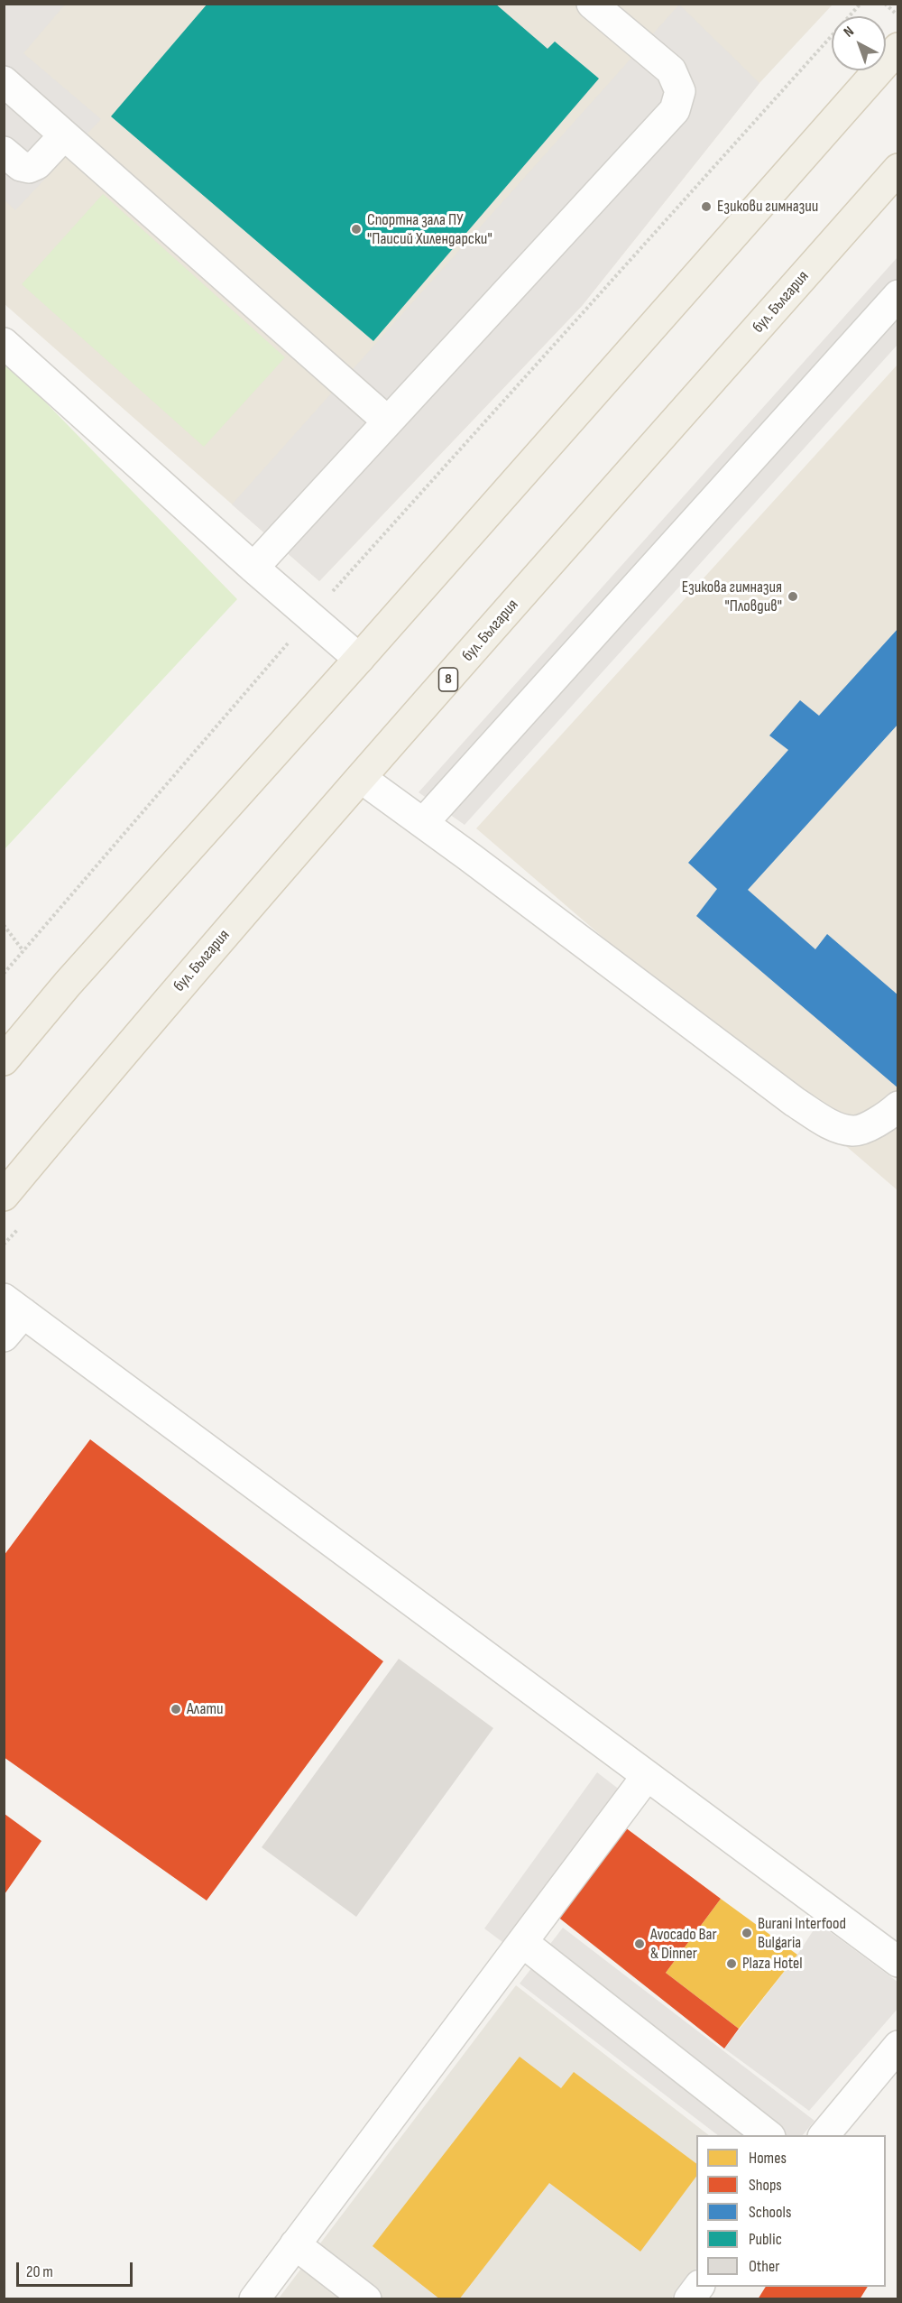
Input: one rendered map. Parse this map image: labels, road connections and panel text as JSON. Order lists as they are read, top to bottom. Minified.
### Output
{"streets":{"main road":["бул. България","8"]},"places":["Езикови гимназии","Спортна зала ПУ \"Паисий Хилендарски\"","Езикова гимназия \"Пловдив\"","Алати","Burani Interfood Bulgaria","Avocado Bar & Dinner","Plaza Hotel"],"legend":["Homes","Shops","Schools","Public","Other"],"scale_bar":"20 m","north":"top left"}
